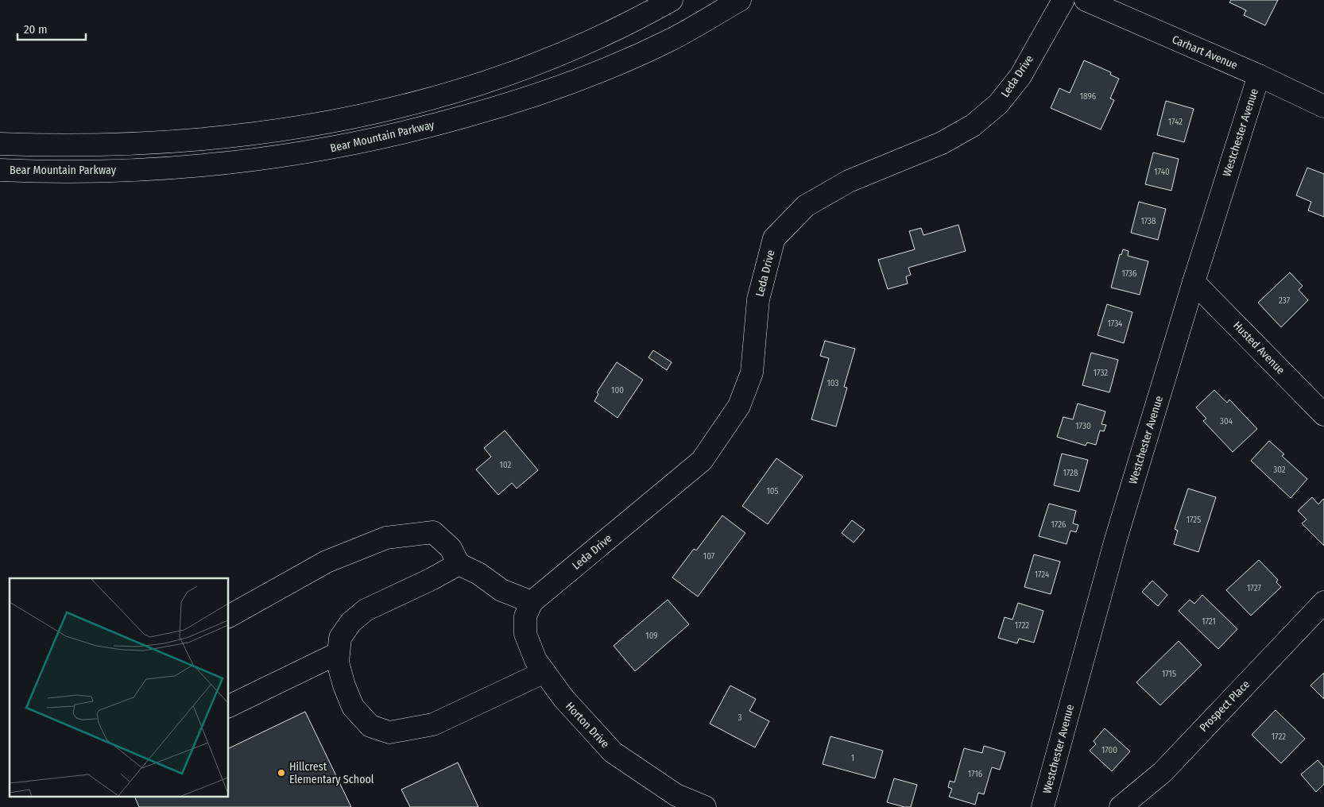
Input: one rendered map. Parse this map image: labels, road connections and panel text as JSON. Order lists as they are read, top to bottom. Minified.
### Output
{"streets":{"main road":["Carhart Avenue","Leda Drive","Westchester Avenue","Bear Mountain Parkway","Husted Avenue","Prospect Place","Horton Drive"]},"crossings":[["Carhart Avenue","Westchester Avenue"],["Leda Drive","Horton Drive"],["Westchester Avenue","Husted Avenue"]],"places":["Hillcrest Elementary School"],"house_numbers":["1896","1742","1740","1738","1736","237","1734","1732","103","100","304","1730","102","302","1728","105","1725","1726","107","1724","1727","1721","1722","109","1715","3","1722","1700","1","1716"],"scale_bar":"20 m"}
